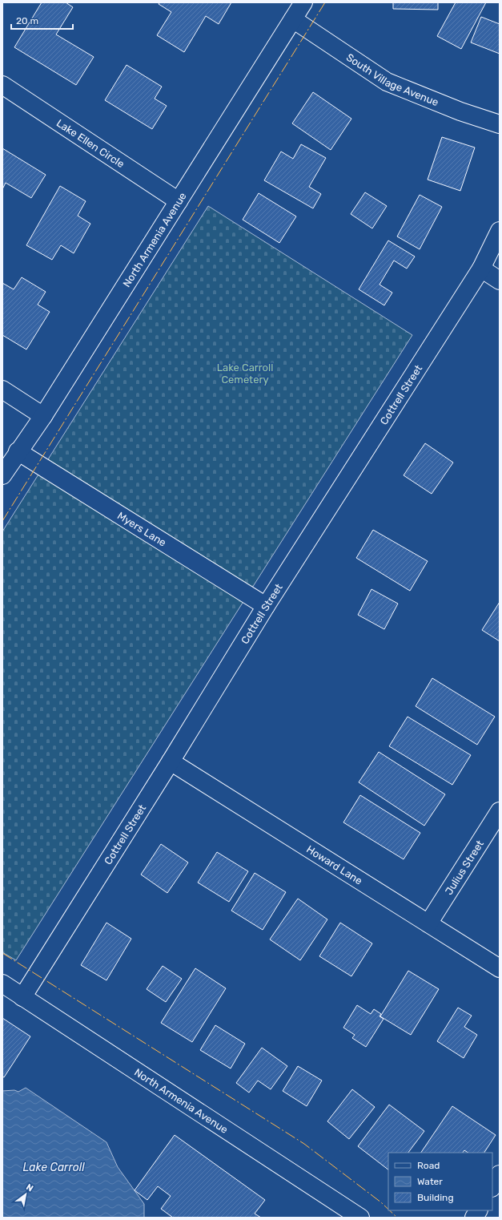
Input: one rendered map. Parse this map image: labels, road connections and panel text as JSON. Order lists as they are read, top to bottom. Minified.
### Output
{"streets":{"street":["South Village Avenue","Lake Ellen Circle","North Armenia Avenue","Cottrell Street","Myers Lane","Howard Lane","Julius Street"]},"crossings":[["South Village Avenue","North Armenia Avenue"],["Lake Ellen Circle","North Armenia Avenue"],["North Armenia Avenue","Cottrell Street"],["North Armenia Avenue","Myers Lane"],["Cottrell Street","Myers Lane"],["Cottrell Street","Howard Lane"],["Howard Lane","Julius Street"]],"water":["Lake Carroll"],"parks":["Lake Carroll Cemetery"],"legend":["Road","Water","Building"],"scale_bar":"20 m","north":"top right"}
